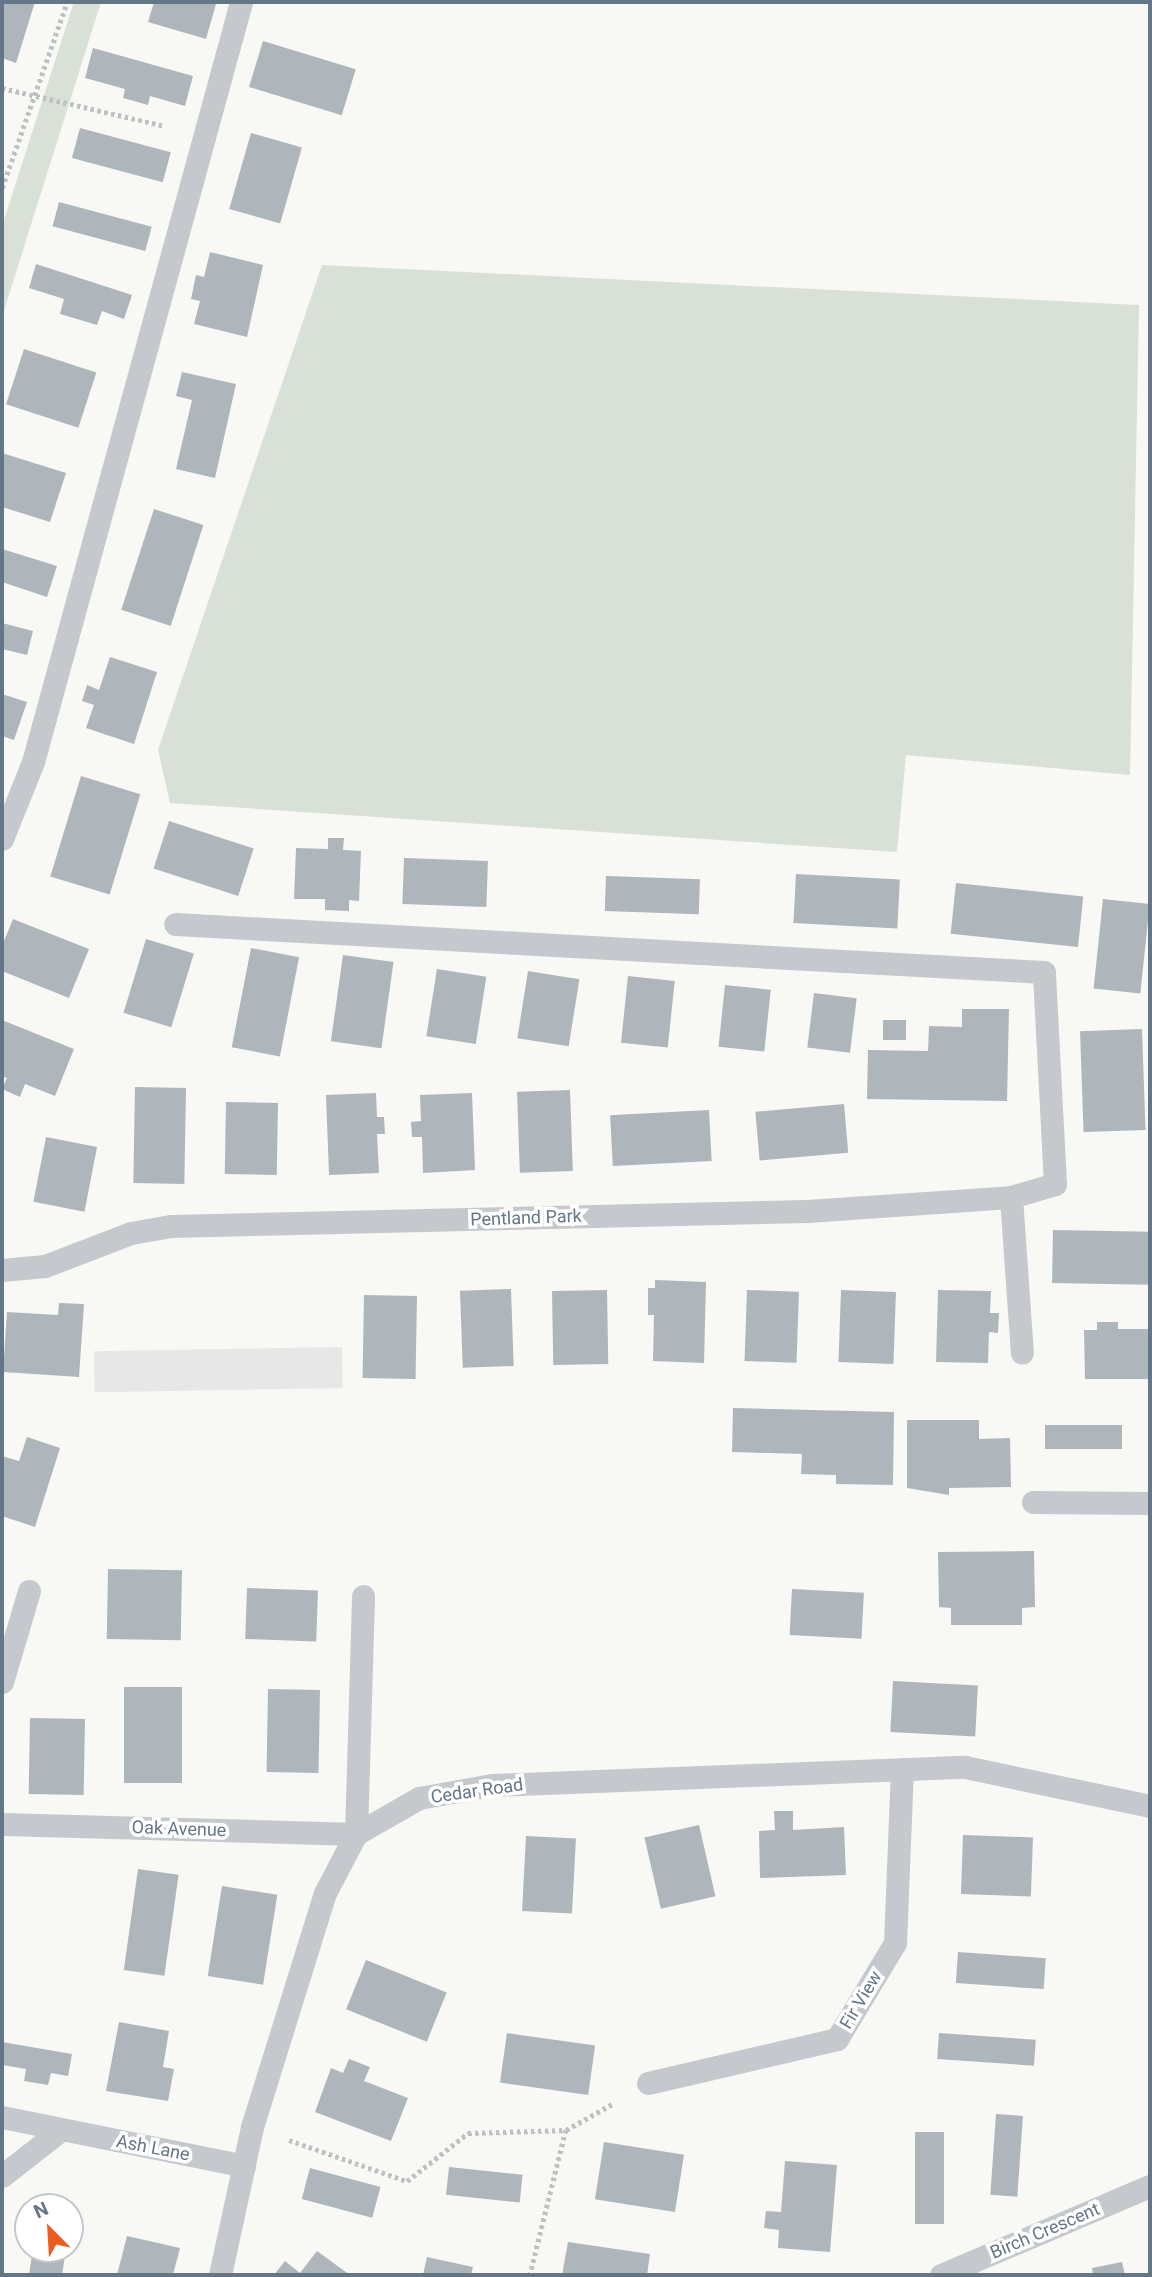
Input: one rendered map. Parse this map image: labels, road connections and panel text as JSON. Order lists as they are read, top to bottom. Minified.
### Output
{"streets":{"lane":["Pentland Park","Cedar Road","Oak Avenue","Fir View","Ash Lane","Birch Crescent"]},"crossings":[["Cedar Road","Oak Avenue"],["Cedar Road","Fir View"]],"north":"top left"}
